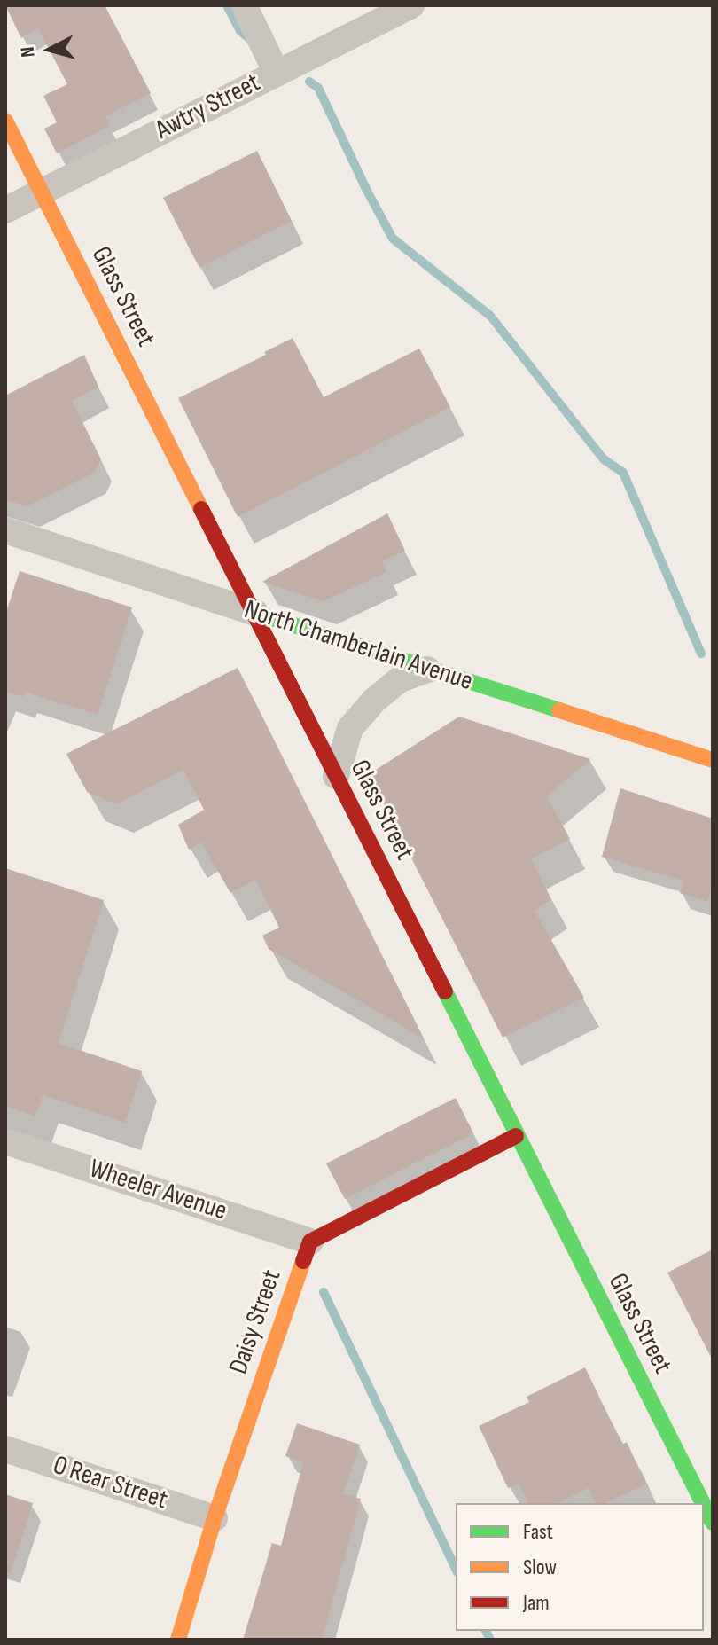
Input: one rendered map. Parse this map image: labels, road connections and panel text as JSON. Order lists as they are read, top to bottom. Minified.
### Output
{"streets":{"main road":["Glass Street","North Chamberlain Avenue","Daisy Street"],"street":["Awtry Street","Wheeler Avenue","O Rear Street"]},"crossings":[["Awtry Street","Glass Street"],["Glass Street","North Chamberlain Avenue"],["Wheeler Avenue","Daisy Street"],["Daisy Street","O Rear Street"]],"legend":["Fast","Slow","Jam"],"north":"left"}
